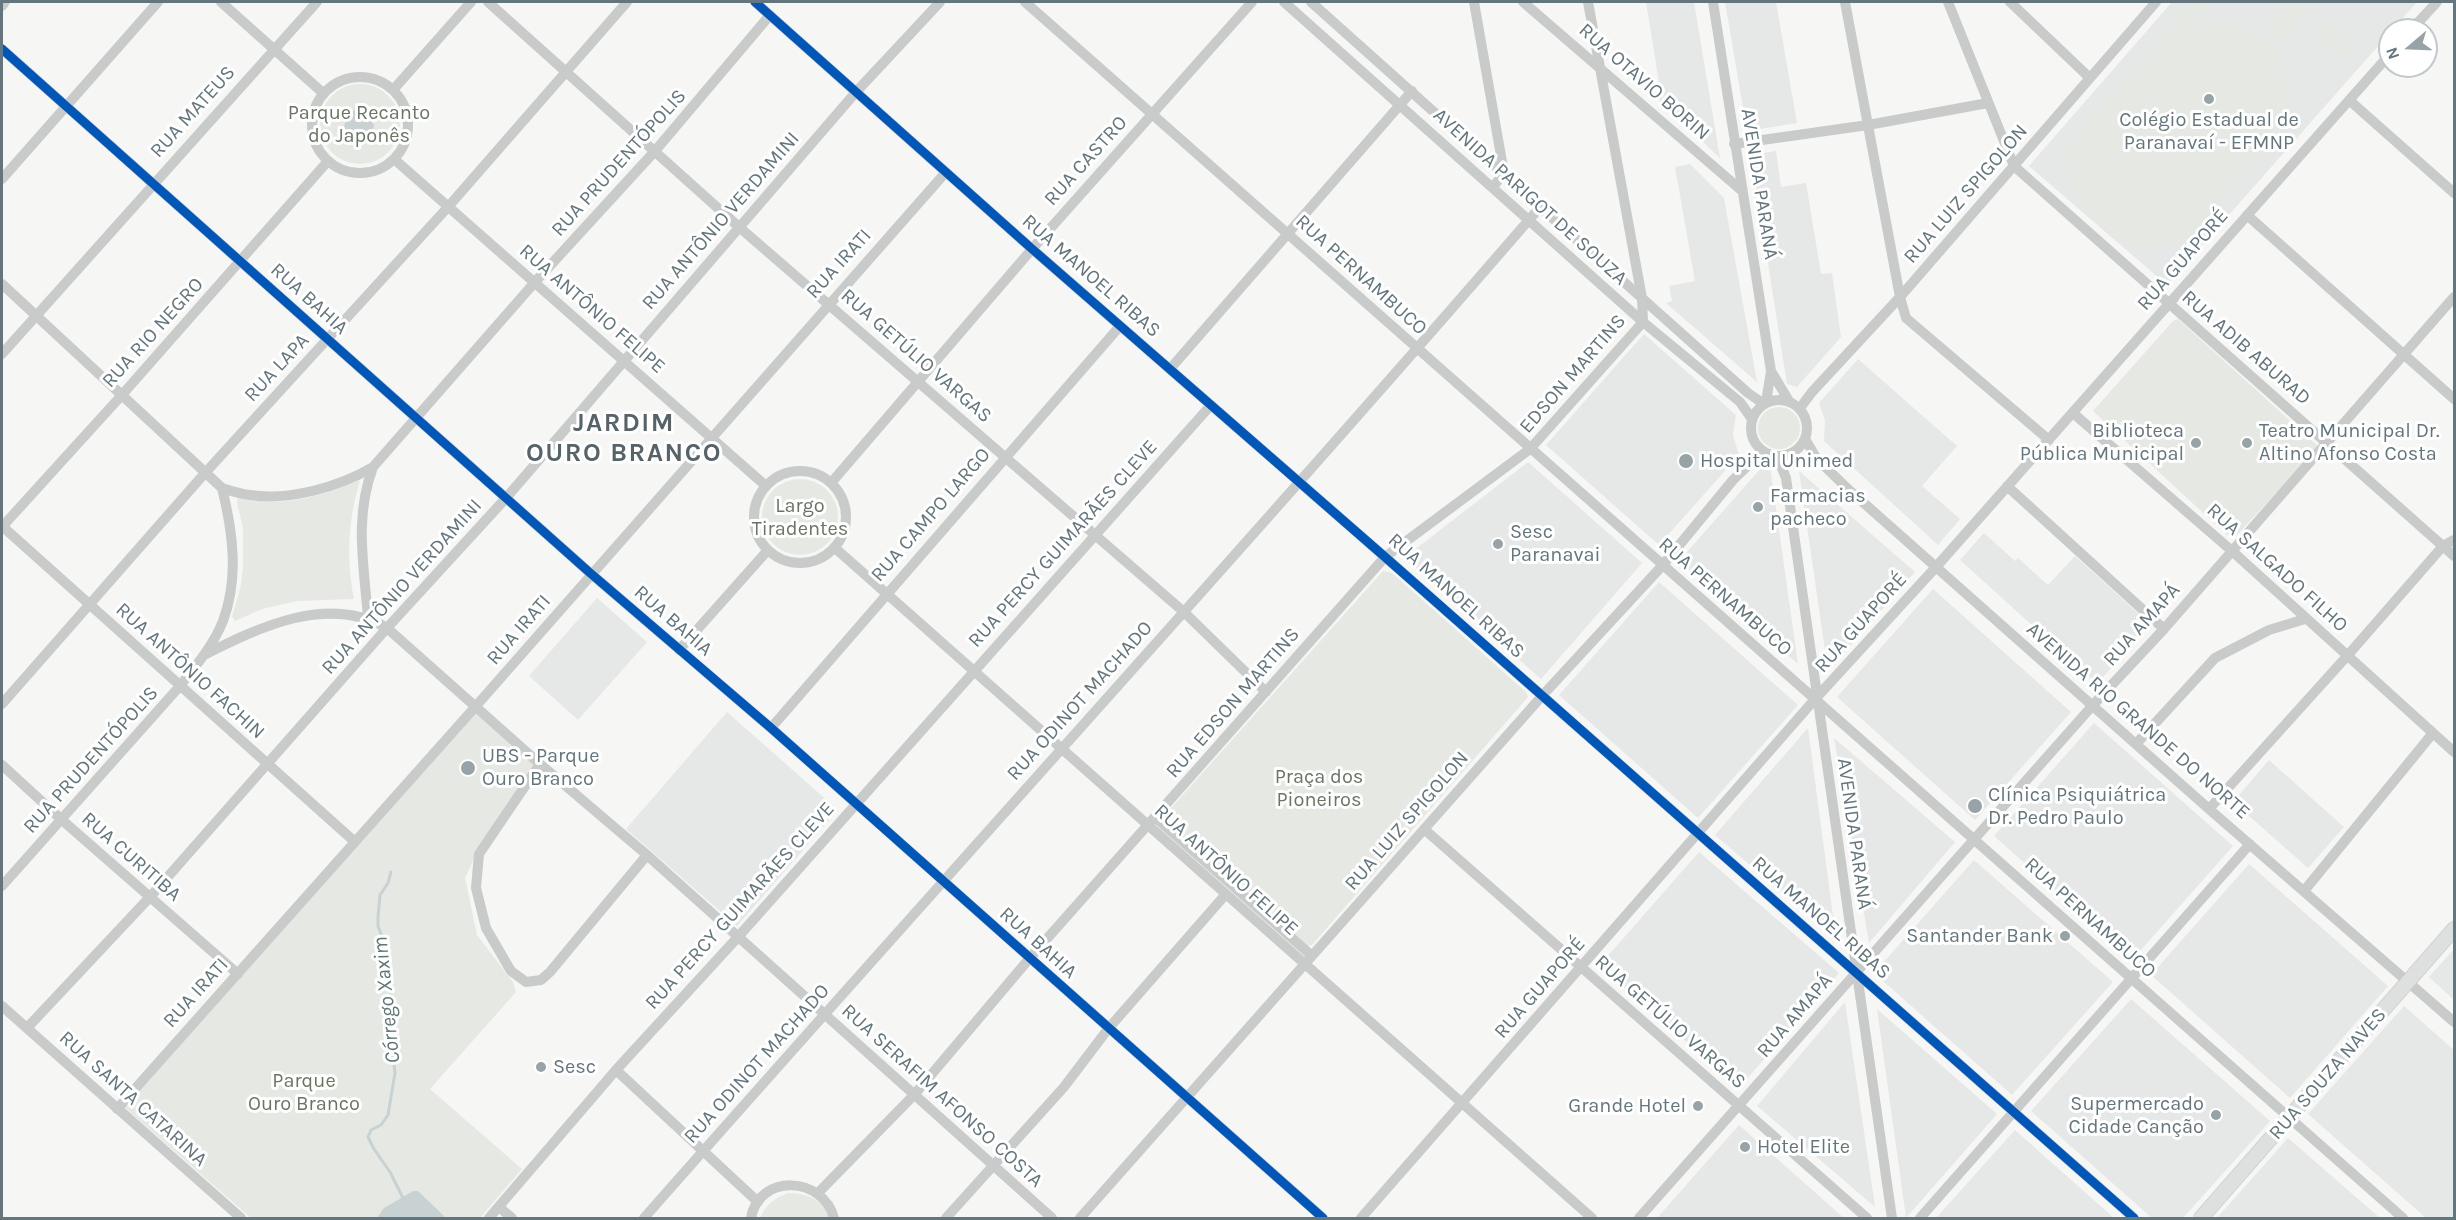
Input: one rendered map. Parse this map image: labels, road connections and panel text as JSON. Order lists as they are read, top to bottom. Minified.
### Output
{"streets":{"main road":["RUA SOUZA NAVES"],"street":["RUA OTAVIO BORIN","RUA MATEUS","RUA CASTRO","RUA PRUDENTÓPOLIS","AVENIDA PARANÁ","RUA LUIZ SPIGOLON","AVENIDA PARIGOT DE SOUZA","RUA ANTÔNIO VERDAMINI","RUA GUAPORÉ","RUA IRATI","RUA PERNAMBUCO","RUA MANOEL RIBAS","RUA BAHIA","RUA ANTÔNIO FELIPE","RUA RIO NEGRO","RUA ADIB ABURAD","RUA GETÚLIO VARGAS","RUA LAPA","EDSON MARTINS","RUA CAMPO LARGO","RUA PERCY GUIMARÃES CLEVE","RUA SALGADO FILHO","RUA AMAPÁ","RUA ANTÔNIO FACHIN","RUA ODINOT MACHADO","RUA EDSON MARTINS","AVENIDA RIO GRANDE DO NORTE","RUA CURITIBA","RUA SERAFIM AFONSO COSTA","RUA SANTA CATARINA"]},"crossings":[["RUA OTAVIO BORIN","AVENIDA PARANÁ"],["RUA MATEUS","RUA BAHIA"],["RUA CASTRO","RUA PERNAMBUCO"],["RUA CASTRO","RUA MANOEL RIBAS"],["RUA CASTRO","RUA ANTÔNIO FELIPE"],["RUA CASTRO","RUA GETÚLIO VARGAS"],["RUA PRUDENTÓPOLIS","RUA MANOEL RIBAS"],["RUA PRUDENTÓPOLIS","RUA BAHIA"],["RUA PRUDENTÓPOLIS","RUA ANTÔNIO FELIPE"],["RUA PRUDENTÓPOLIS","RUA GETÚLIO VARGAS"],["RUA PRUDENTÓPOLIS","RUA LAPA"],["RUA PRUDENTÓPOLIS","RUA ANTÔNIO FACHIN"],["RUA PRUDENTÓPOLIS","RUA CURITIBA"],["RUA PRUDENTÓPOLIS","RUA SERAFIM AFONSO COSTA"],["AVENIDA PARANÁ","RUA LUIZ SPIGOLON"],["AVENIDA PARANÁ","AVENIDA PARIGOT DE SOUZA"],["AVENIDA PARANÁ","RUA GUAPORÉ"],["AVENIDA PARANÁ","RUA PERNAMBUCO"],["AVENIDA PARANÁ","RUA MANOEL RIBAS"],["AVENIDA PARANÁ","RUA AMAPÁ"],["AVENIDA PARANÁ","AVENIDA RIO GRANDE DO NORTE"],["RUA LUIZ SPIGOLON","AVENIDA PARIGOT DE SOUZA"],["RUA LUIZ SPIGOLON","RUA PERNAMBUCO"],["RUA LUIZ SPIGOLON","RUA MANOEL RIBAS"],["RUA LUIZ SPIGOLON","RUA BAHIA"],["RUA LUIZ SPIGOLON","RUA ANTÔNIO FELIPE"],["RUA LUIZ SPIGOLON","RUA ADIB ABURAD"],["RUA LUIZ SPIGOLON","RUA GETÚLIO VARGAS"],["RUA LUIZ SPIGOLON","AVENIDA RIO GRANDE DO NORTE"],["AVENIDA PARIGOT DE SOUZA","EDSON MARTINS"],["AVENIDA PARIGOT DE SOUZA","RUA ODINOT MACHADO"],["AVENIDA PARIGOT DE SOUZA","AVENIDA RIO GRANDE DO NORTE"],["RUA ANTÔNIO VERDAMINI","RUA MANOEL RIBAS"],["RUA ANTÔNIO VERDAMINI","RUA BAHIA"],["RUA ANTÔNIO VERDAMINI","RUA ANTÔNIO FELIPE"],["RUA ANTÔNIO VERDAMINI","RUA GETÚLIO VARGAS"],["RUA ANTÔNIO VERDAMINI","RUA ANTÔNIO FACHIN"],["RUA ANTÔNIO VERDAMINI","RUA CURITIBA"],["RUA ANTÔNIO VERDAMINI","RUA SERAFIM AFONSO COSTA"],["RUA ANTÔNIO VERDAMINI","RUA SANTA CATARINA"],["RUA GUAPORÉ","RUA PERNAMBUCO"],["RUA GUAPORÉ","RUA MANOEL RIBAS"],["RUA GUAPORÉ","RUA ANTÔNIO FELIPE"],["RUA GUAPORÉ","RUA ADIB ABURAD"],["RUA GUAPORÉ","RUA GETÚLIO VARGAS"],["RUA GUAPORÉ","RUA SALGADO FILHO"],["RUA GUAPORÉ","AVENIDA RIO GRANDE DO NORTE"],["RUA IRATI","RUA MANOEL RIBAS"],["RUA IRATI","RUA BAHIA"],["RUA IRATI","RUA ANTÔNIO FELIPE"],["RUA IRATI","RUA GETÚLIO VARGAS"],["RUA IRATI","RUA ANTÔNIO FACHIN"],["RUA IRATI","RUA CURITIBA"],["RUA IRATI","RUA SERAFIM AFONSO COSTA"],["RUA IRATI","RUA SANTA CATARINA"],["RUA PERNAMBUCO","EDSON MARTINS"],["RUA PERNAMBUCO","RUA AMAPÁ"],["RUA PERNAMBUCO","RUA ODINOT MACHADO"],["RUA PERNAMBUCO","RUA EDSON MARTINS"],["RUA PERNAMBUCO","RUA SOUZA NAVES"],["RUA MANOEL RIBAS","RUA CAMPO LARGO"],["RUA MANOEL RIBAS","RUA PERCY GUIMARÃES CLEVE"],["RUA MANOEL RIBAS","RUA AMAPÁ"],["RUA MANOEL RIBAS","RUA ODINOT MACHADO"],["RUA MANOEL RIBAS","RUA EDSON MARTINS"],["RUA BAHIA","RUA RIO NEGRO"],["RUA BAHIA","RUA LAPA"],["RUA BAHIA","RUA CAMPO LARGO"],["RUA BAHIA","RUA PERCY GUIMARÃES CLEVE"],["RUA BAHIA","RUA ODINOT MACHADO"],["RUA BAHIA","RUA EDSON MARTINS"],["RUA ANTÔNIO FELIPE","RUA RIO NEGRO"],["RUA ANTÔNIO FELIPE","RUA LAPA"],["RUA ANTÔNIO FELIPE","RUA CAMPO LARGO"],["RUA ANTÔNIO FELIPE","RUA PERCY GUIMARÃES CLEVE"],["RUA ANTÔNIO FELIPE","RUA ODINOT MACHADO"],["RUA ANTÔNIO FELIPE","RUA EDSON MARTINS"],["RUA RIO NEGRO","RUA ANTÔNIO FACHIN"],["RUA ADIB ABURAD","RUA AMAPÁ"],["RUA GETÚLIO VARGAS","RUA LAPA"],["RUA GETÚLIO VARGAS","RUA CAMPO LARGO"],["RUA GETÚLIO VARGAS","RUA PERCY GUIMARÃES CLEVE"],["RUA GETÚLIO VARGAS","RUA AMAPÁ"],["RUA GETÚLIO VARGAS","RUA ODINOT MACHADO"],["RUA GETÚLIO VARGAS","RUA EDSON MARTINS"],["RUA LAPA","RUA ANTÔNIO FACHIN"],["EDSON MARTINS","RUA EDSON MARTINS"],["RUA PERCY GUIMARÃES CLEVE","RUA SERAFIM AFONSO COSTA"],["RUA SALGADO FILHO","RUA AMAPÁ"],["RUA AMAPÁ","AVENIDA RIO GRANDE DO NORTE"],["RUA ODINOT MACHADO","RUA SERAFIM AFONSO COSTA"],["RUA EDSON MARTINS","RUA SERAFIM AFONSO COSTA"],["AVENIDA RIO GRANDE DO NORTE","RUA SOUZA NAVES"]],"districts":["JARDIM OURO BRANCO"],"water":["Córrego Xaxim"],"parks":["Parque Recanto do Japonês","Largo Tiradentes","Praça dos Pioneiros","Parque Ouro Branco"],"places":["Colégio Estadual de Paranavaí - EFMNP","Biblioteca Pública Municipal","Teatro Municipal Dr. Altino Afonso Costa","Hospital Unimed","Farmacias pacheco","Sesc Paranavai","UBS - Parque Ouro Branco","Clínica Psiquiátrica Dr. Pedro Paulo","Santander Bank","Sesc","Grande Hotel","Supermercado Cidade Canção","Hotel Elite"],"north":"left"}
